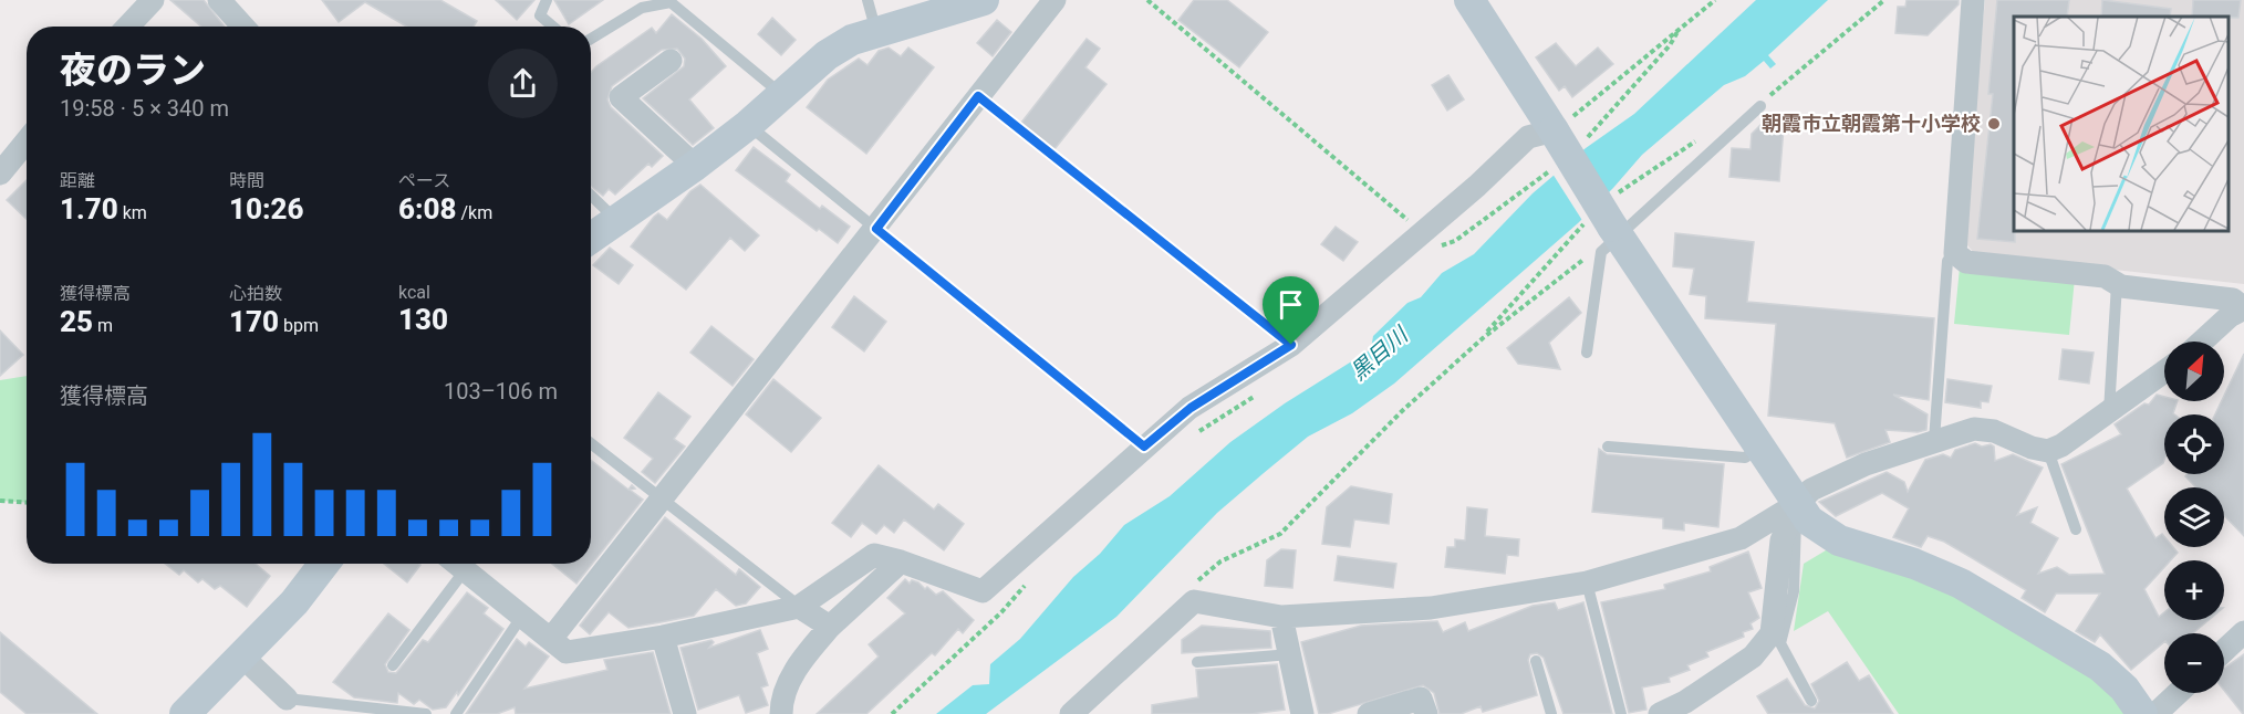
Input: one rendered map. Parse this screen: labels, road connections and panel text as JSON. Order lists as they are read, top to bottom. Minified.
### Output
{"water":["黒目川"],"places":["朝霞市立朝霞第十小学校"],"north":"top right","page":{"heading":["夜のラン","19:58 · 5 × 340 m"],"stats":[["距離","1.70 km"],["時間","10:26"],["ペース","6:08 /km"],["獲得標高","25 m"],["心拍数","170 bpm"],["kcal","130"]],"map_buttons":["+","−"],"chart":["獲得標高","103–106 m"]}}
